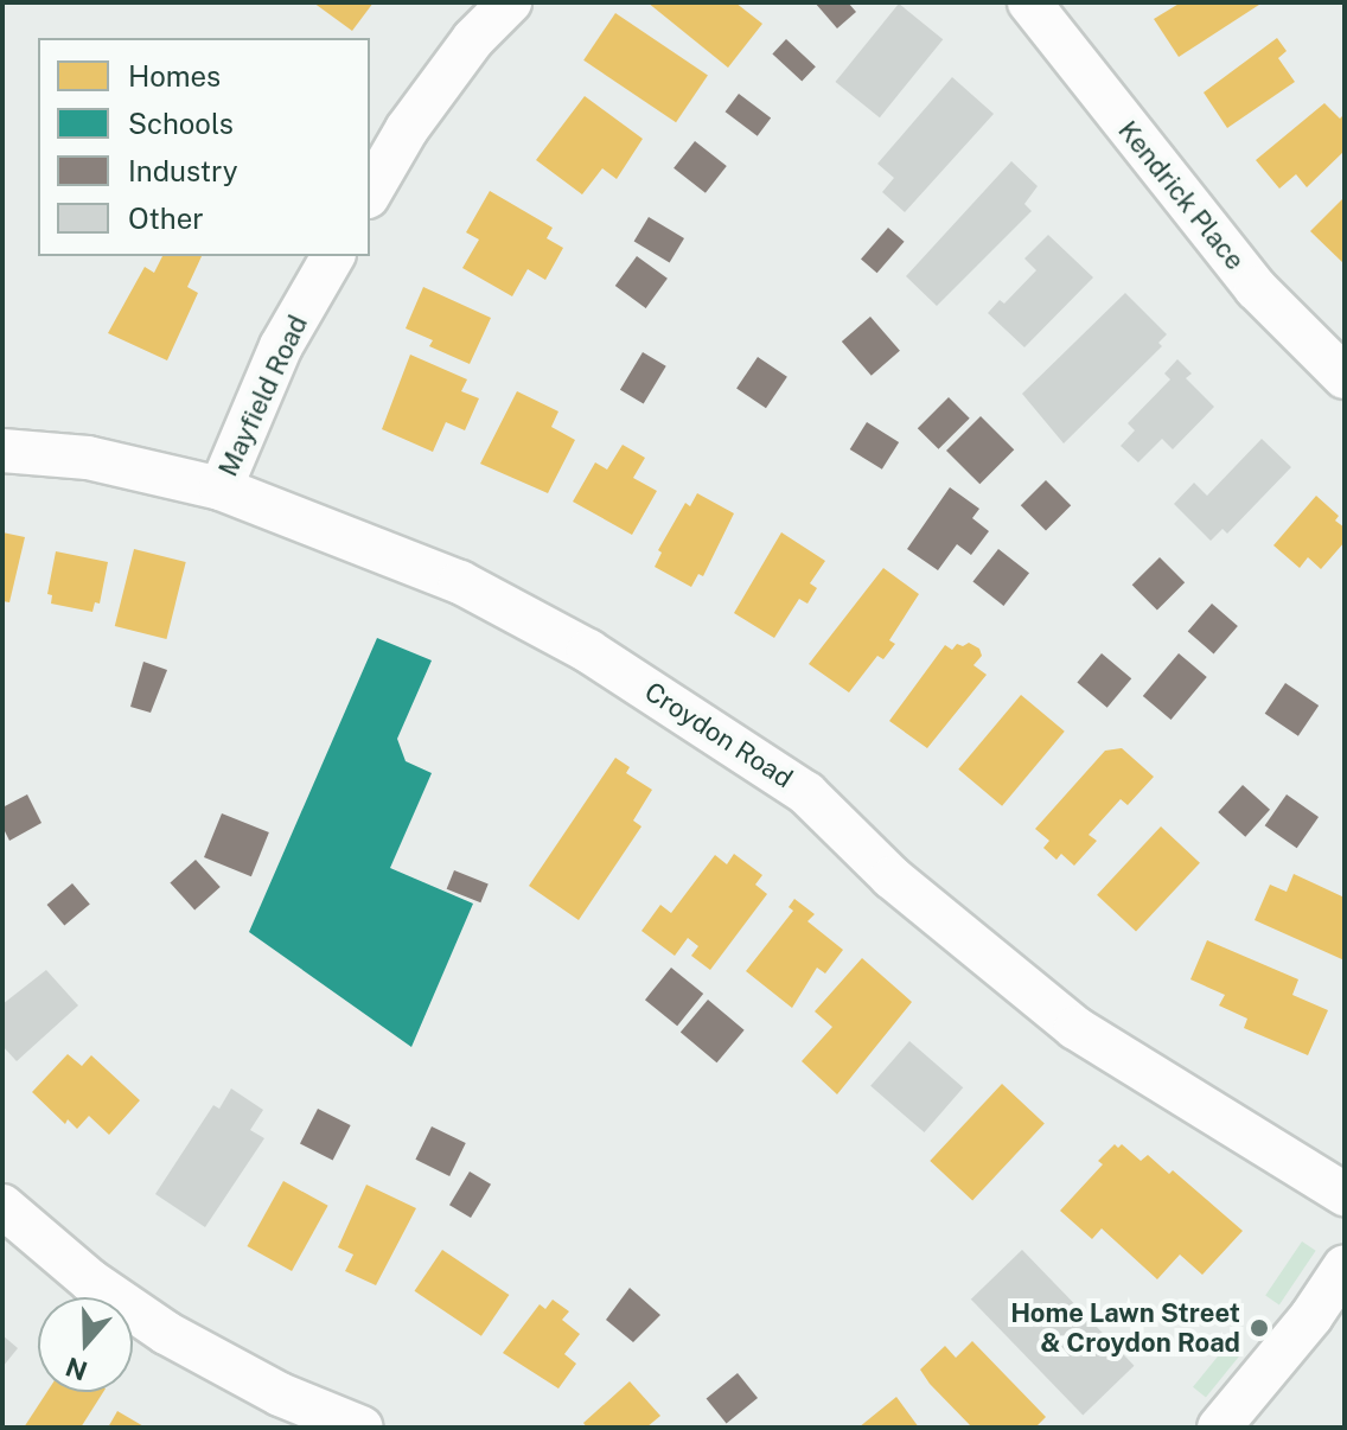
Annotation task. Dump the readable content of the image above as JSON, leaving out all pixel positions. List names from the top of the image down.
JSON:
{
  "streets": {
    "street": ["Kendrick Place", "Mayfield Road", "Croydon Road"]
  },
  "crossings": [
    ["Mayfield Road", "Croydon Road"]
  ],
  "places": ["Home Lawn Street & Croydon Road"],
  "legend": [
    "Homes",
    "Schools",
    "Industry",
    "Other"
  ],
  "north": "bottom"
}
